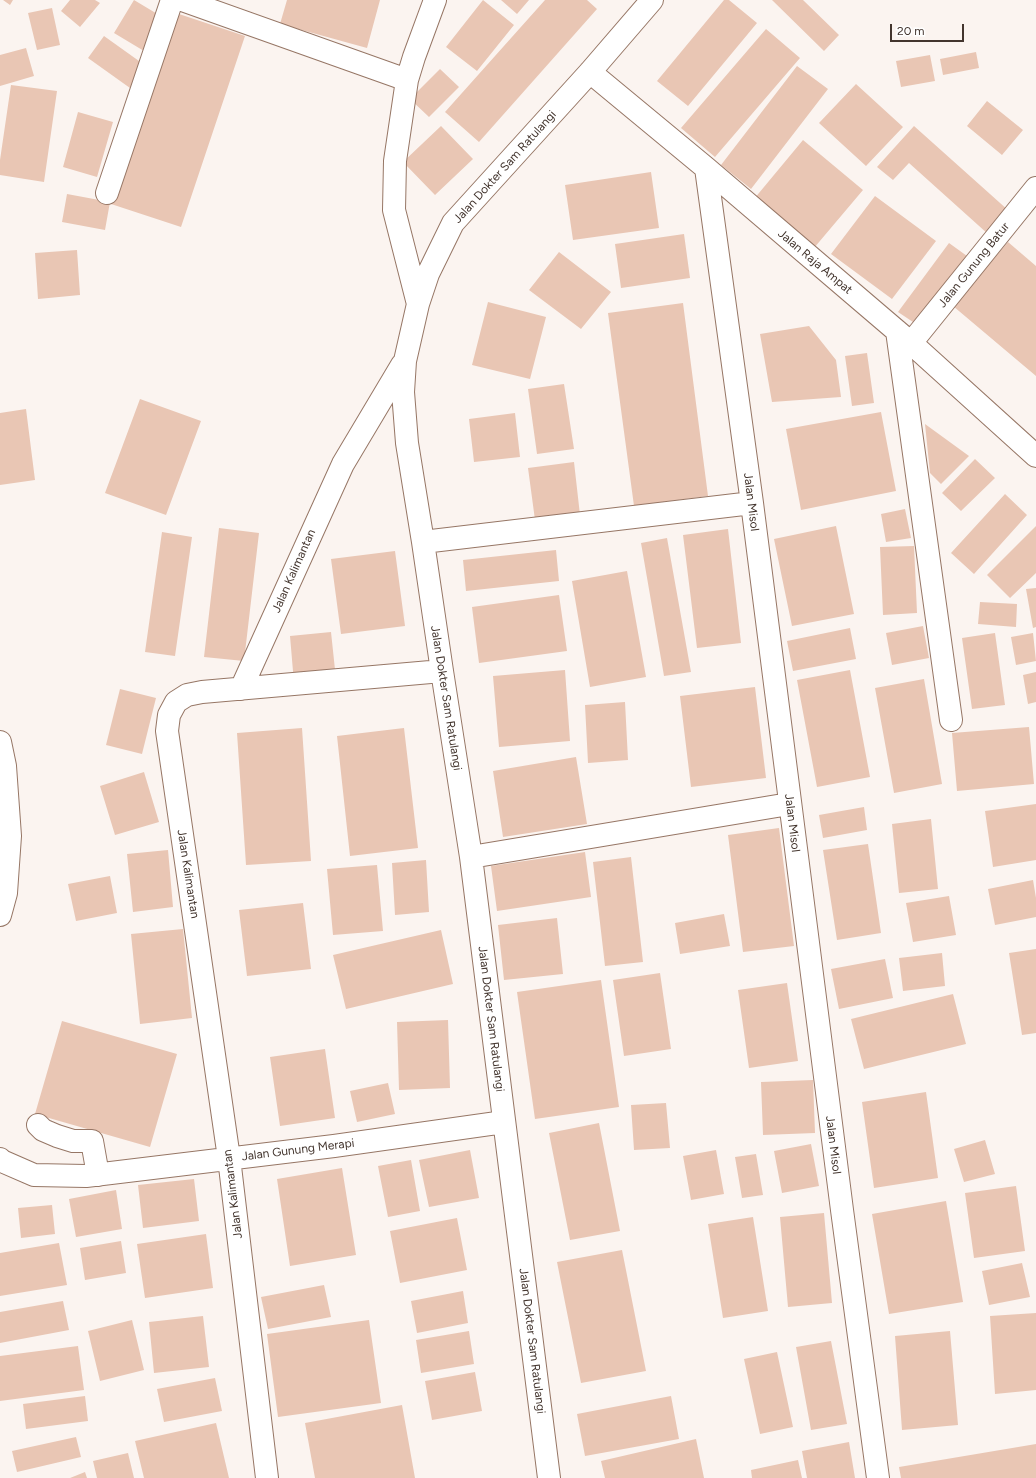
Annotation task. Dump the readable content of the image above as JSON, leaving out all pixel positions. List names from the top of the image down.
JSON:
{
  "streets": {
    "street": [
      "Jalan Dokter Sam Ratulangi",
      "Jalan Raja Ampat",
      "Jalan Gunung Batur",
      "Jalan Misol",
      "Jalan Kalimantan",
      "Jalan Gunung Merapi"
    ]
  },
  "crossings": [
    ["Jalan Dokter Sam Ratulangi", "Jalan Raja Ampat"],
    ["Jalan Dokter Sam Ratulangi", "Jalan Kalimantan"],
    ["Jalan Dokter Sam Ratulangi", "Jalan Gunung Merapi"],
    ["Jalan Raja Ampat", "Jalan Gunung Batur"],
    ["Jalan Raja Ampat", "Jalan Misol"],
    ["Jalan Kalimantan", "Jalan Gunung Merapi"]
  ],
  "scale_bar": "20 m"
}
